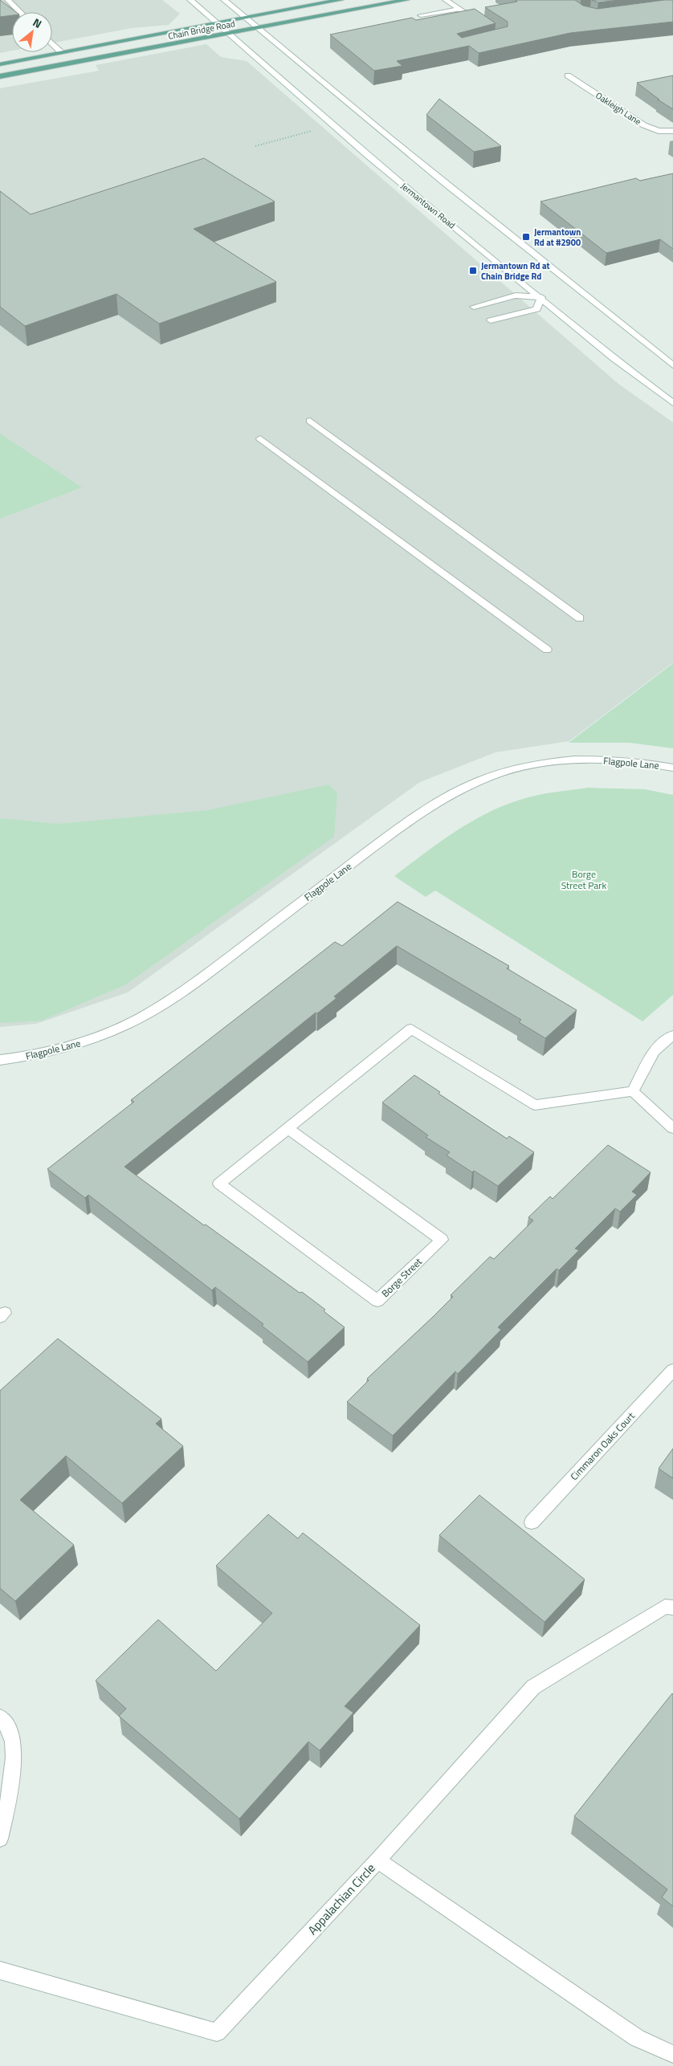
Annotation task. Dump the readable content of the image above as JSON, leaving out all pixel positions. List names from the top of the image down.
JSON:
{
  "streets": {
    "main road": ["Chain Bridge Road"],
    "street": [
      "Oakleigh Lane",
      "Jermantown Road",
      "Flagpole Lane",
      "Borge Street",
      "Cimmaron Oaks Court",
      "Appalachian Circle"
    ]
  },
  "crossings": [
    ["Chain Bridge Road", "Jermantown Road"]
  ],
  "parks": ["Borge Street Park"],
  "places": {
    "transit": ["Jermantown Rd at #2900", "Jermantown Rd at Chain Bridge Rd"]
  },
  "north": "top right"
}
